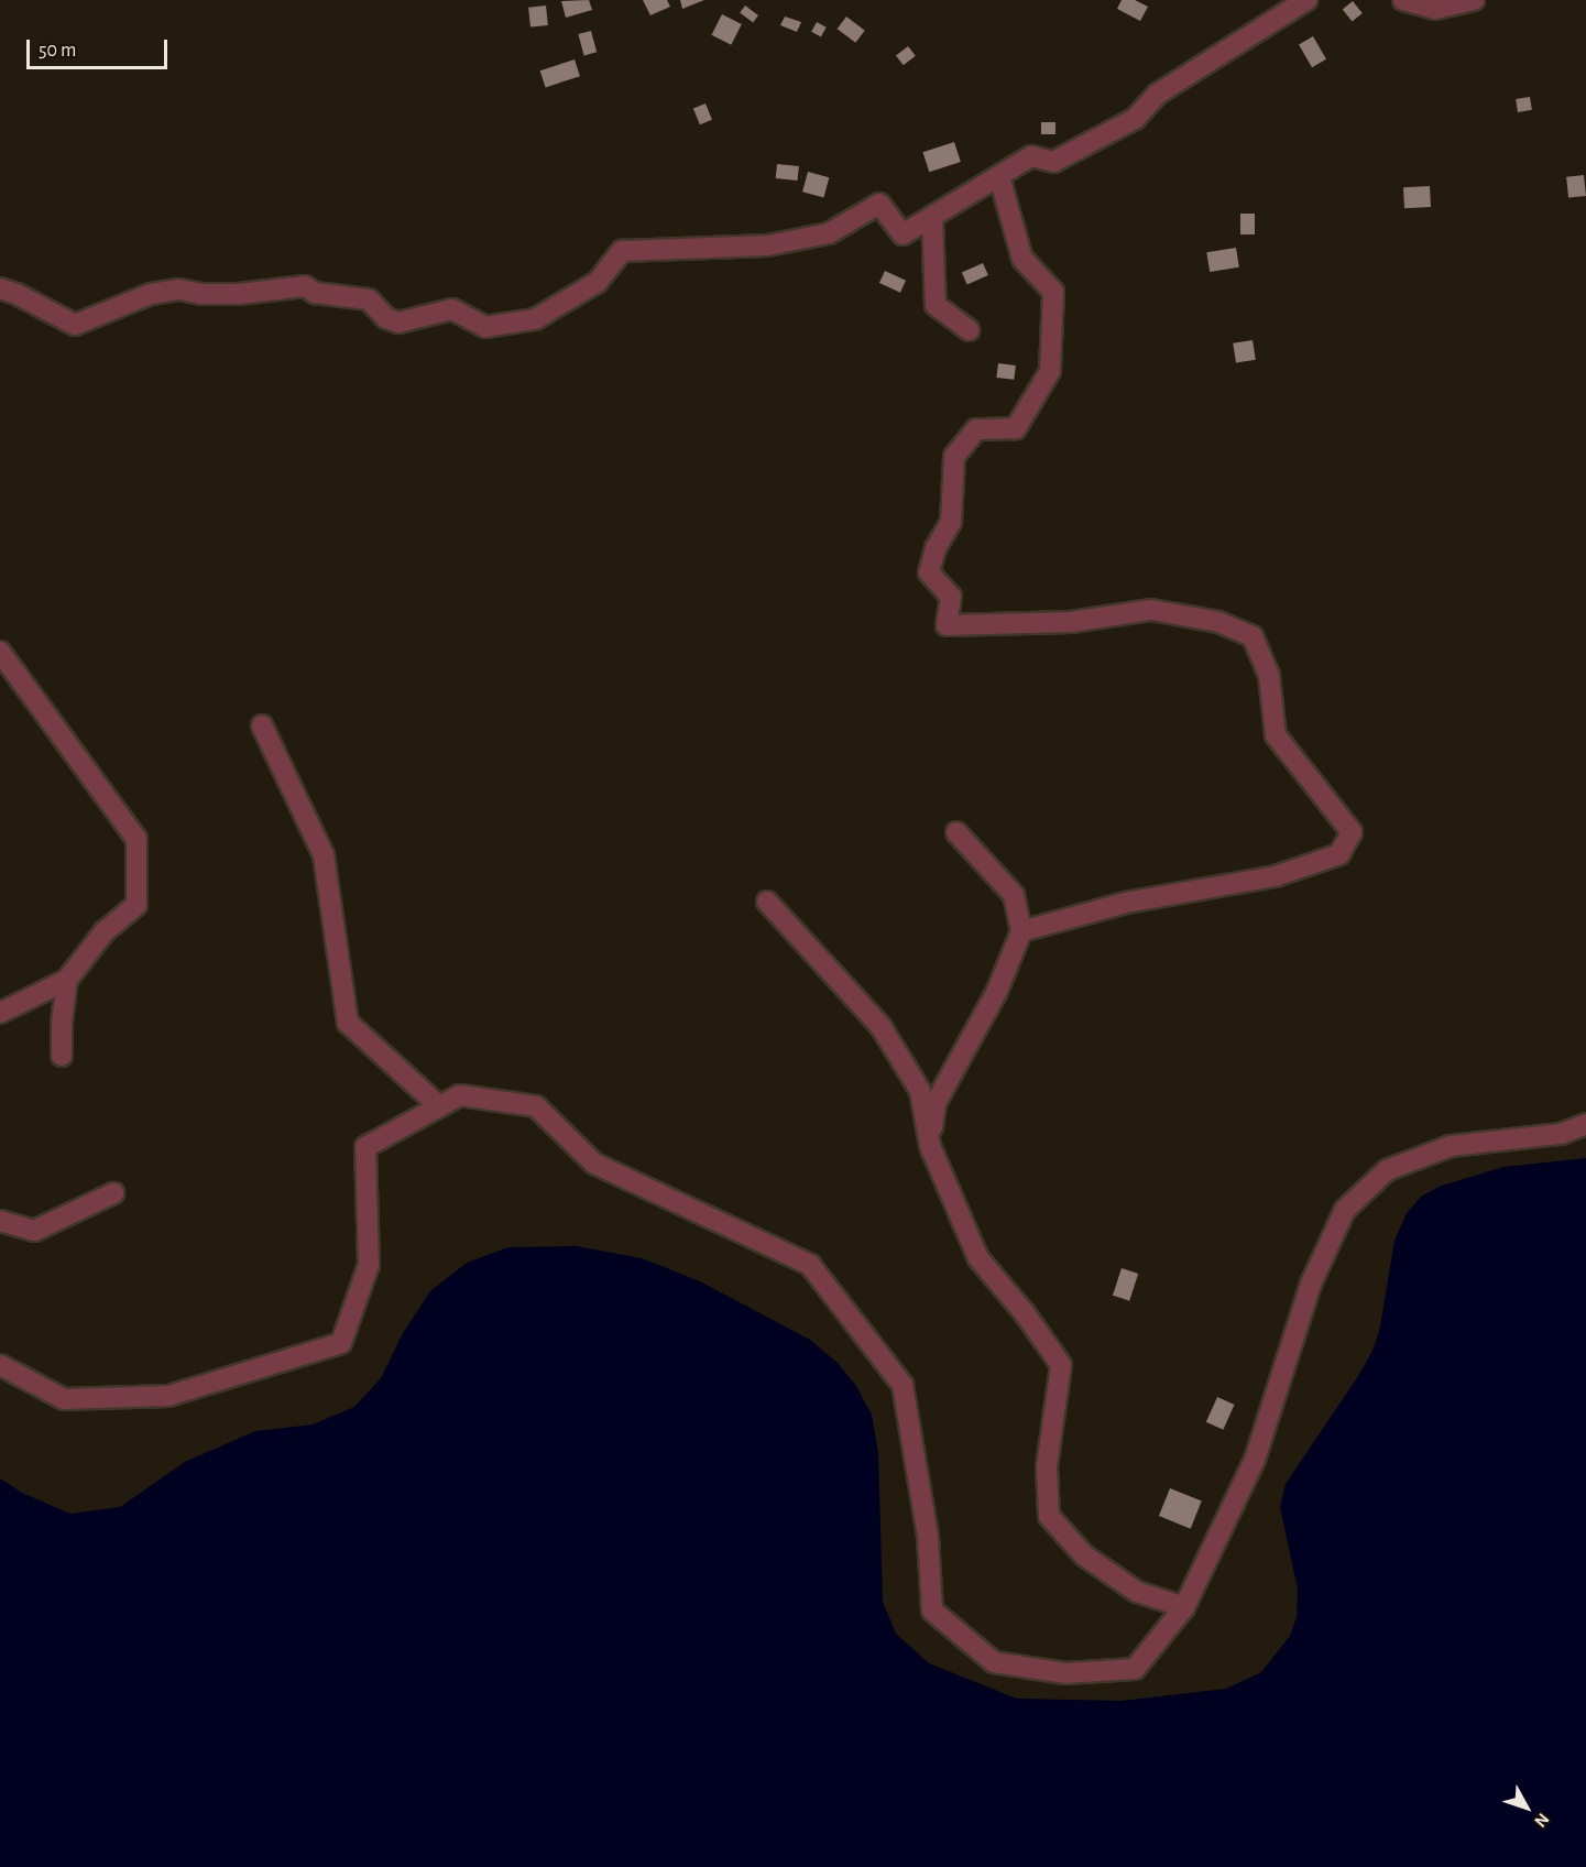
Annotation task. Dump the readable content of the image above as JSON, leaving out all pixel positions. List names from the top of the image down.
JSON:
{
  "scale_bar": "50 m",
  "north": "bottom right"
}
